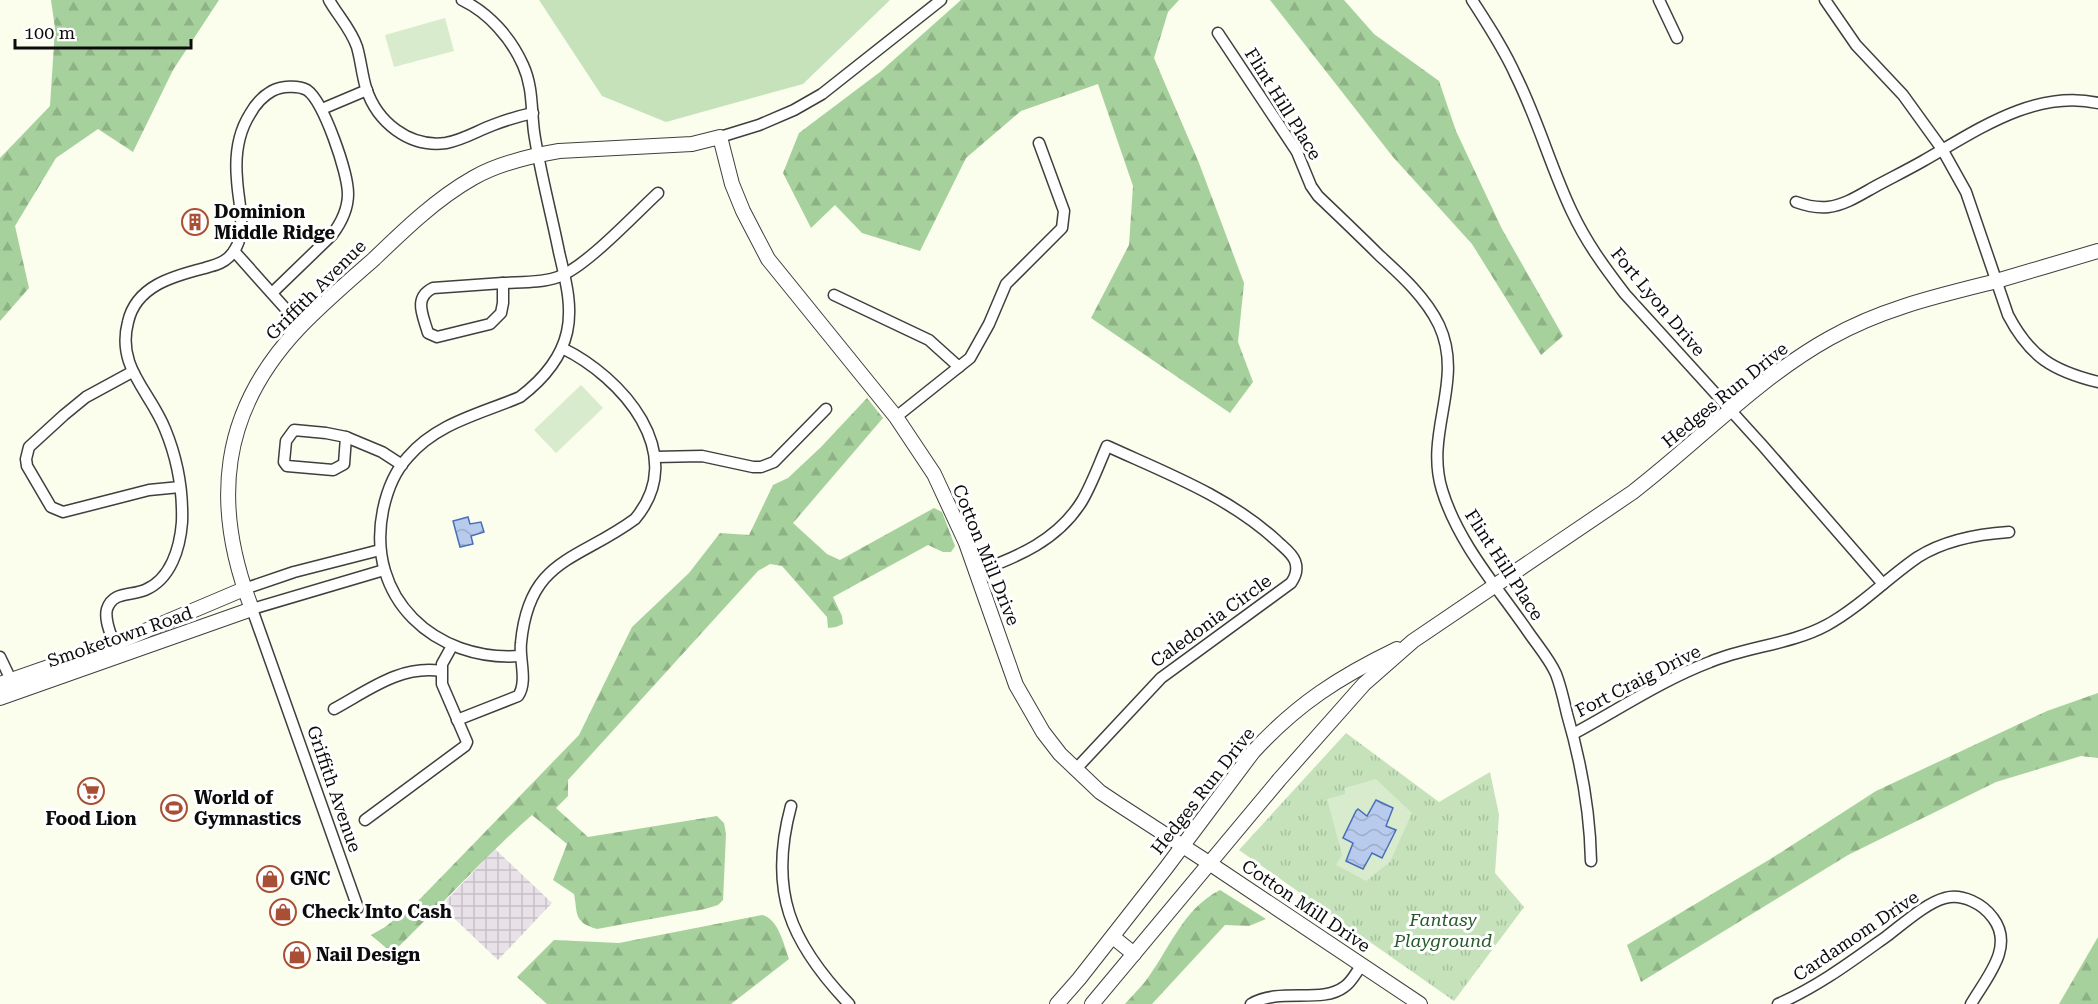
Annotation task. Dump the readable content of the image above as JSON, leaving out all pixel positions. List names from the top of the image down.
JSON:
{
  "streets": {
    "street": [
      "Flint Hill Place",
      "Griffith Avenue",
      "Fort Lyon Drive",
      "Hedges Run Drive",
      "Cotton Mill Drive",
      "Caledonia Circle",
      "Smoketown Road",
      "Fort Craig Drive",
      "Cardamom Drive"
    ]
  },
  "crossings": [
    ["Flint Hill Place", "Hedges Run Drive"],
    ["Flint Hill Place", "Fort Craig Drive"],
    ["Griffith Avenue", "Cotton Mill Drive"],
    ["Griffith Avenue", "Smoketown Road"],
    ["Fort Lyon Drive", "Hedges Run Drive"],
    ["Fort Lyon Drive", "Fort Craig Drive"],
    ["Hedges Run Drive", "Cotton Mill Drive"],
    ["Cotton Mill Drive", "Caledonia Circle"]
  ],
  "parks": ["Fantasy Playground"],
  "places": {
    "building": ["Dominion Middle Ridge"],
    "supermarket": ["Food Lion"],
    "sports": ["World of Gymnastics"],
    "shop": ["GNC", "Check Into Cash", "Nail Design"]
  },
  "scale_bar": "100 m"
}
